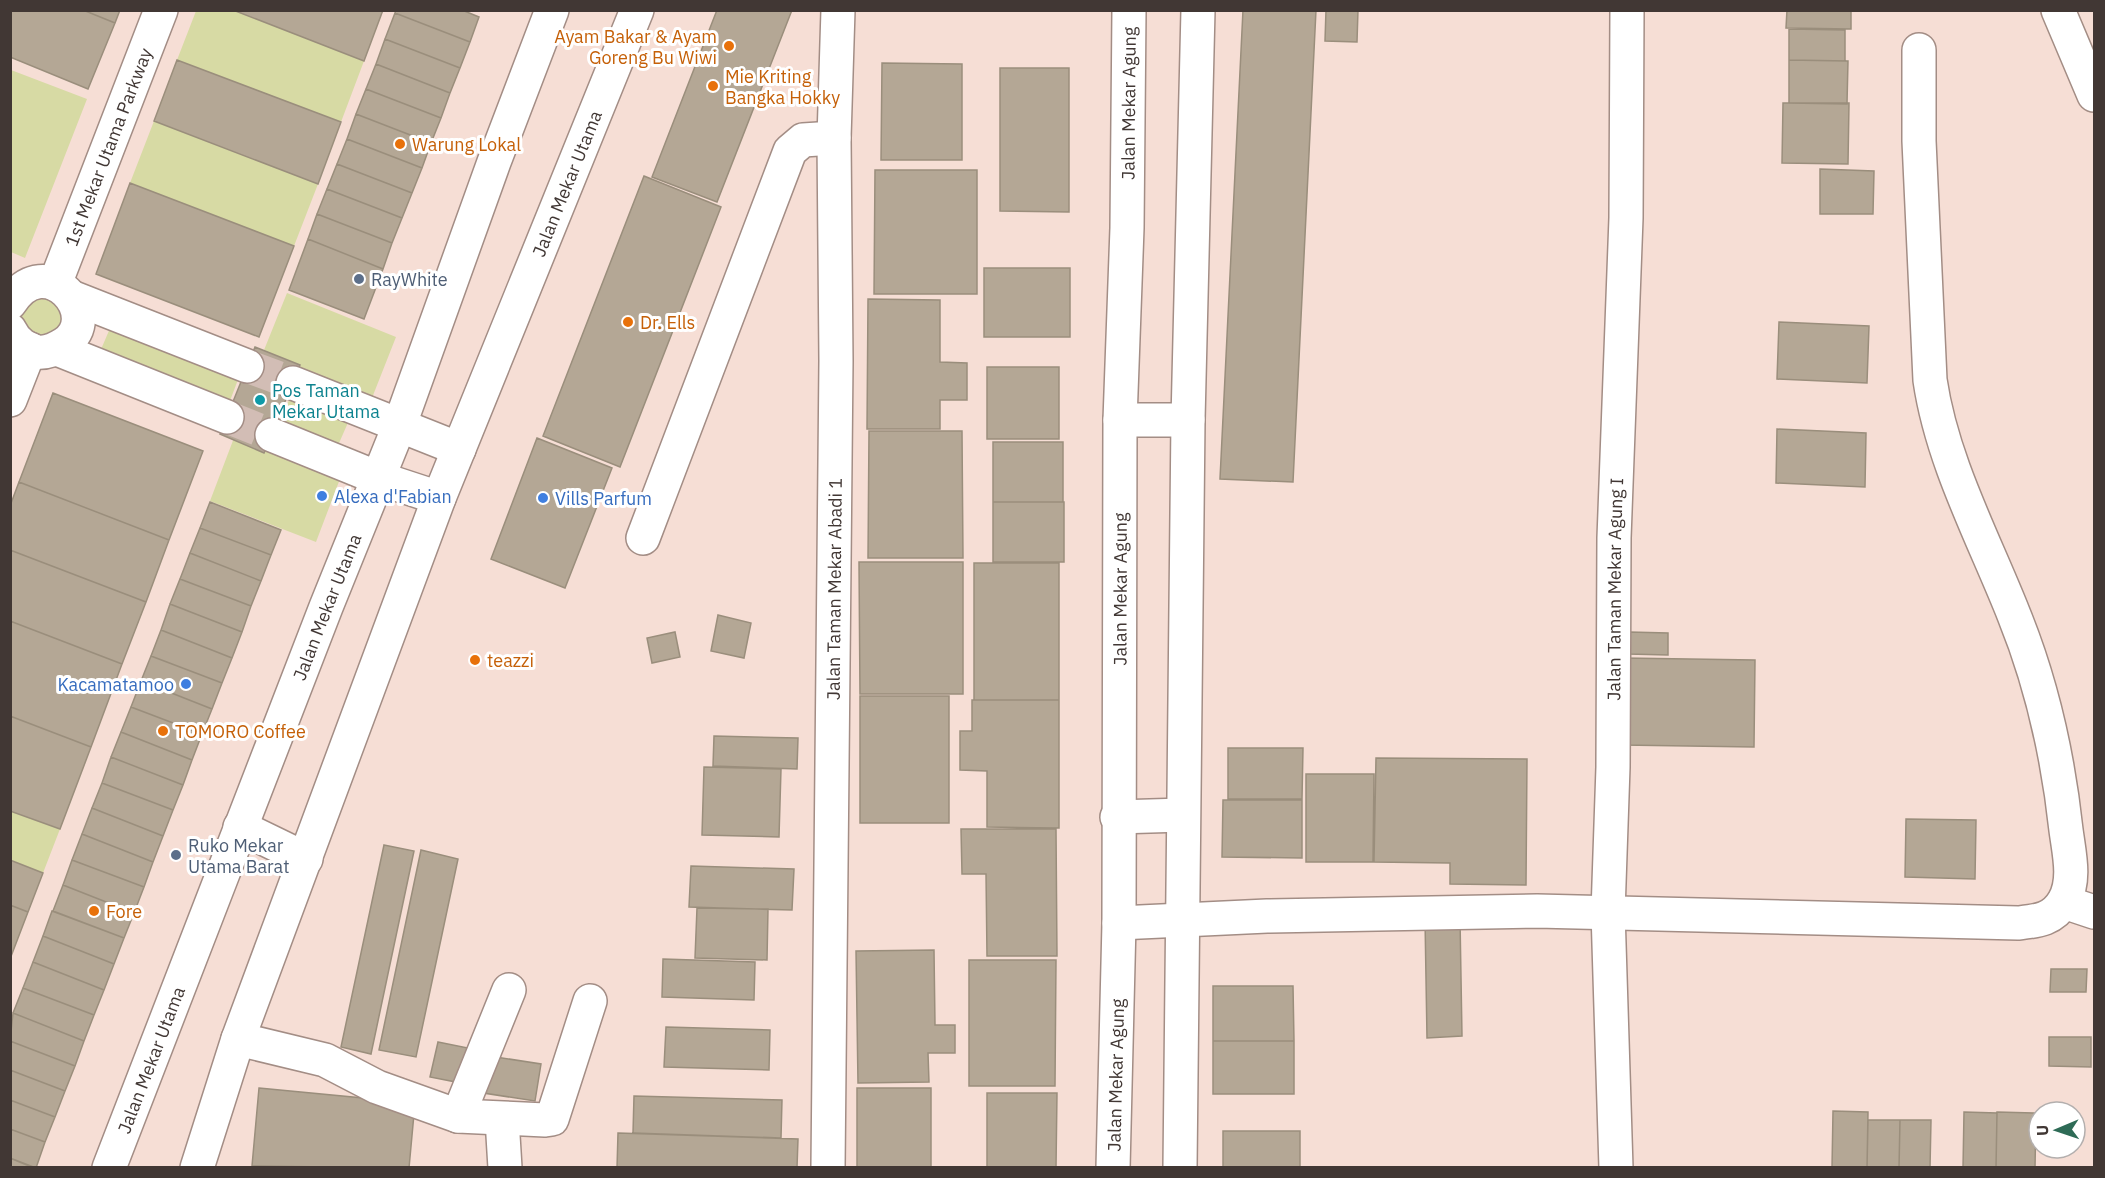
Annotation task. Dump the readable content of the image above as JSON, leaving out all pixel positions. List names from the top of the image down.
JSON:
{
  "streets": {
    "main road": [
      "Jalan Mekar Agung",
      "1st Mekar Utama Parkway",
      "Jalan Mekar Utama",
      "Jalan Taman Mekar Abadi 1",
      "Jalan Taman Mekar Agung I"
    ]
  },
  "places": [
    "Ayam Bakar & Ayam Goreng Bu Wiwi",
    "Mie Kriting Bangka Hokky",
    "Warung Lokal",
    "RayWhite",
    "Dr. Ells",
    "Pos Taman Mekar Utama",
    "Alexa d'Fabian",
    "Vills Parfum",
    "teazzi",
    "Kacamatamoo",
    "TOMORO Coffee",
    "Ruko Mekar Utama Barat",
    "Fore"
  ],
  "north": "left"
}
